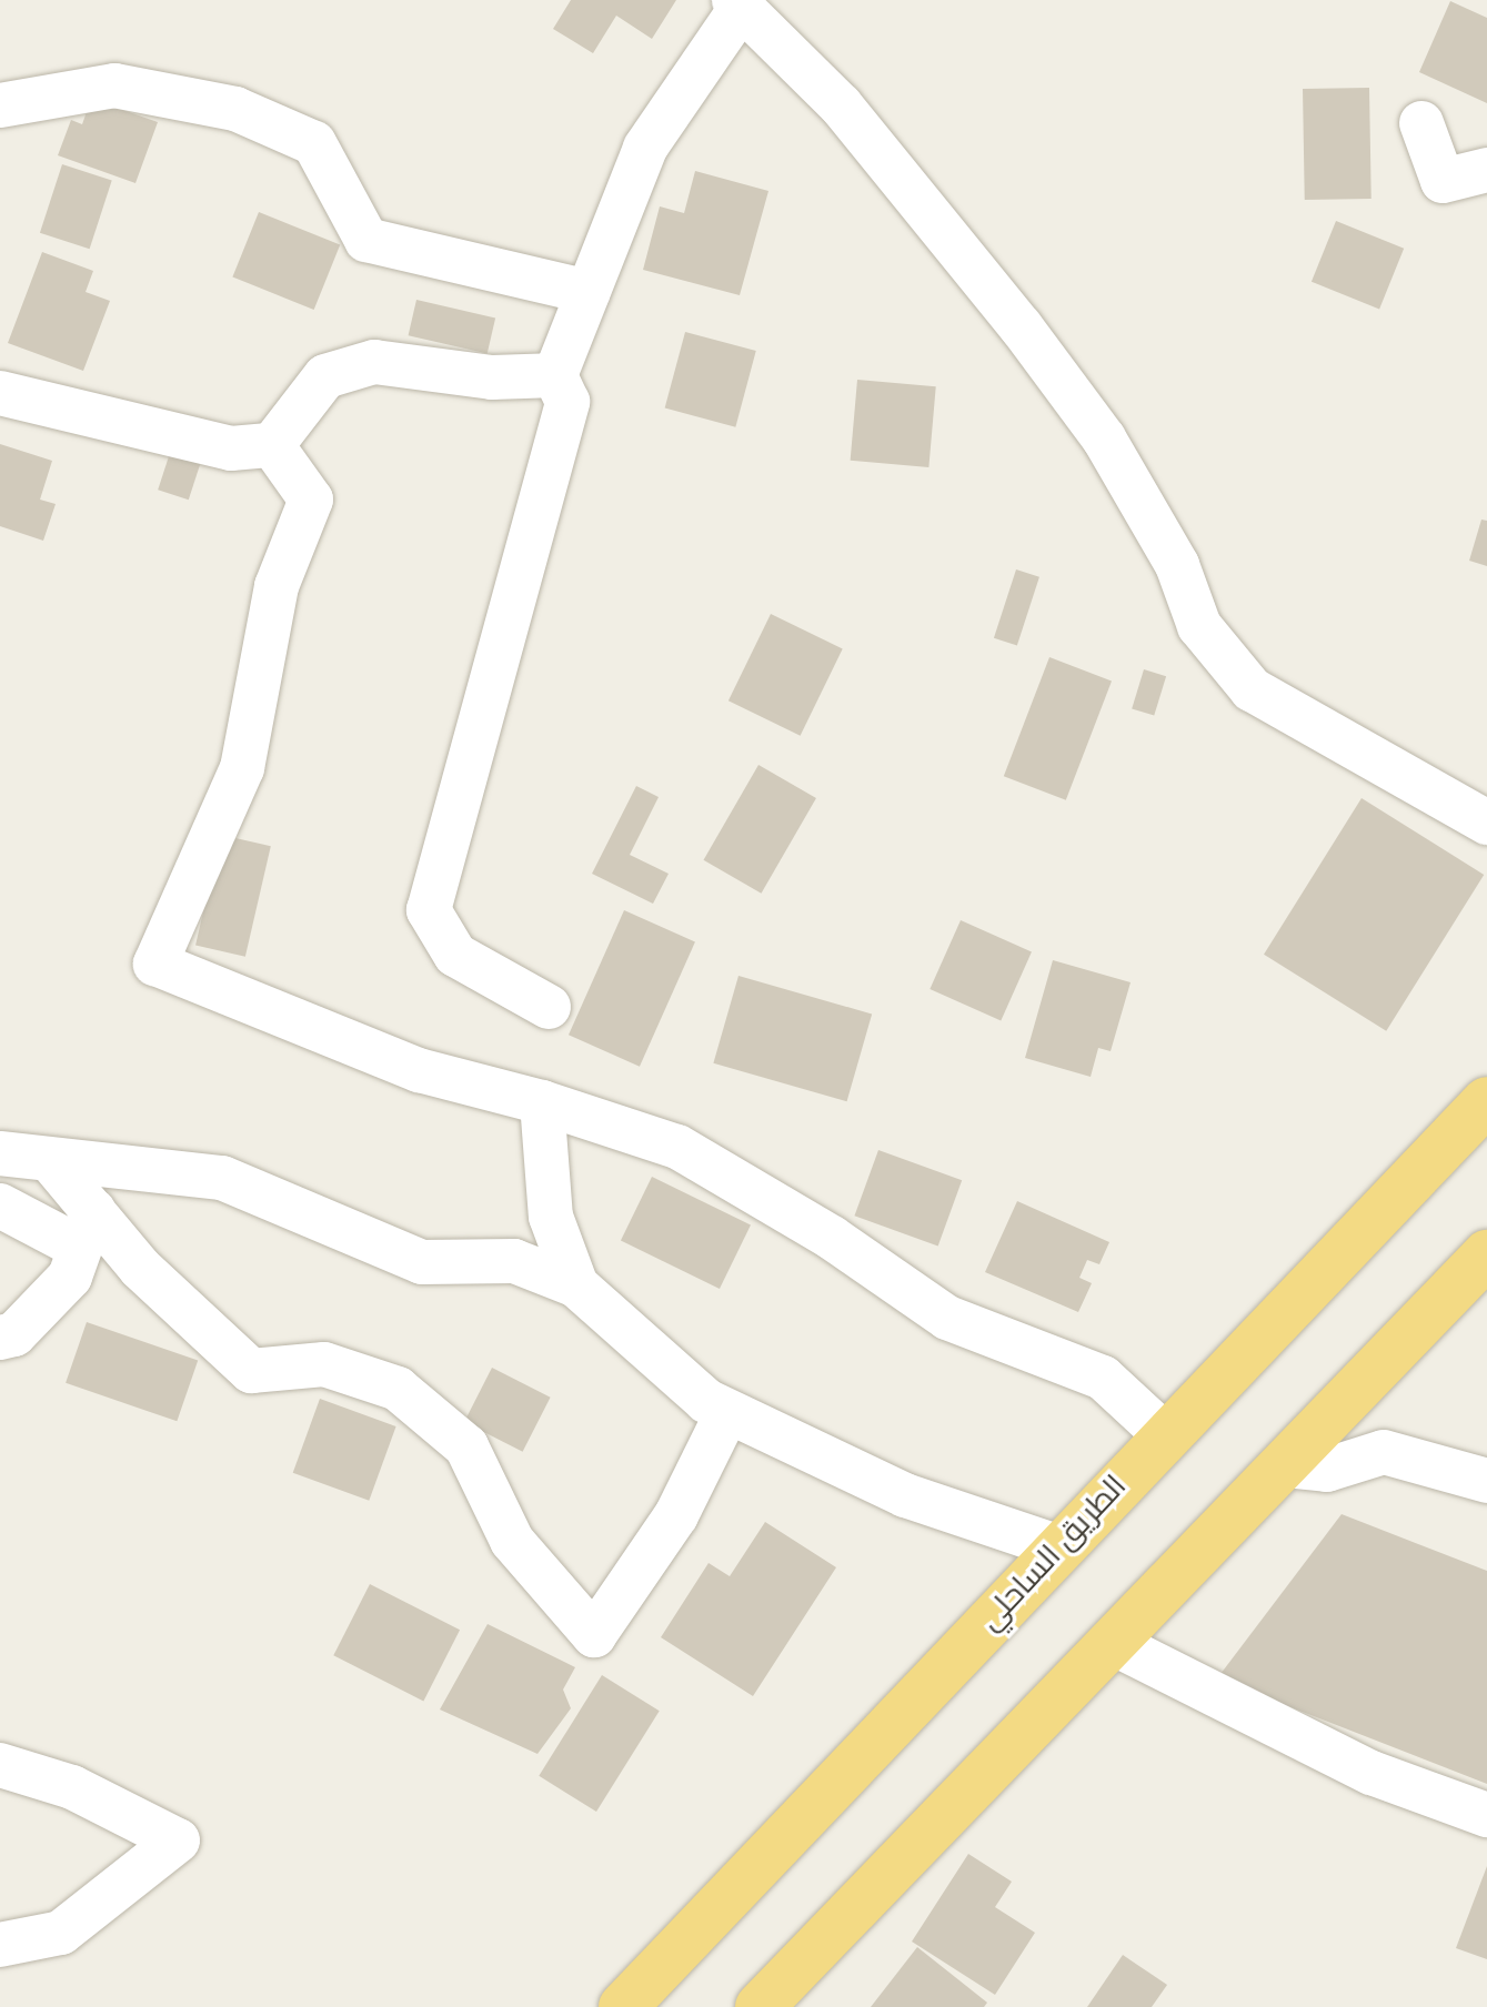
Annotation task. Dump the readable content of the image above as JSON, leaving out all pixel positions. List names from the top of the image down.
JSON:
{
  "streets": {
    "highway": ["الطريق الساحلي"]
  }
}
